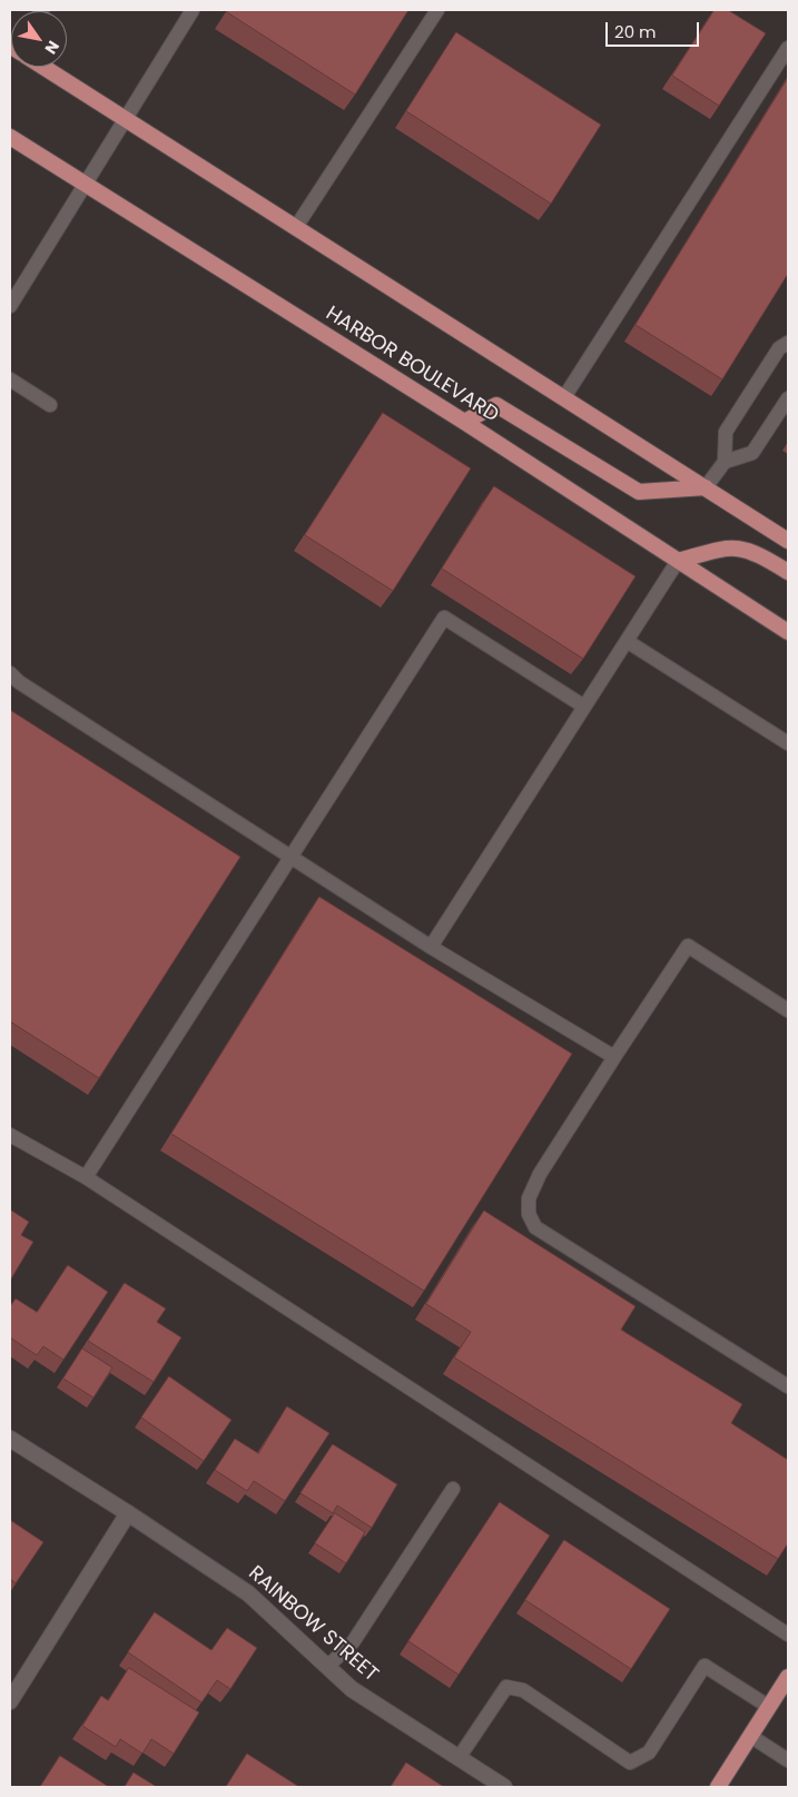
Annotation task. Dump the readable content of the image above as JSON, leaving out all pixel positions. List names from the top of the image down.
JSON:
{
  "streets": {
    "main road": ["HARBOR BOULEVARD"],
    "street": ["RAINBOW STREET"]
  },
  "scale_bar": "20 m",
  "north": "bottom right"
}
